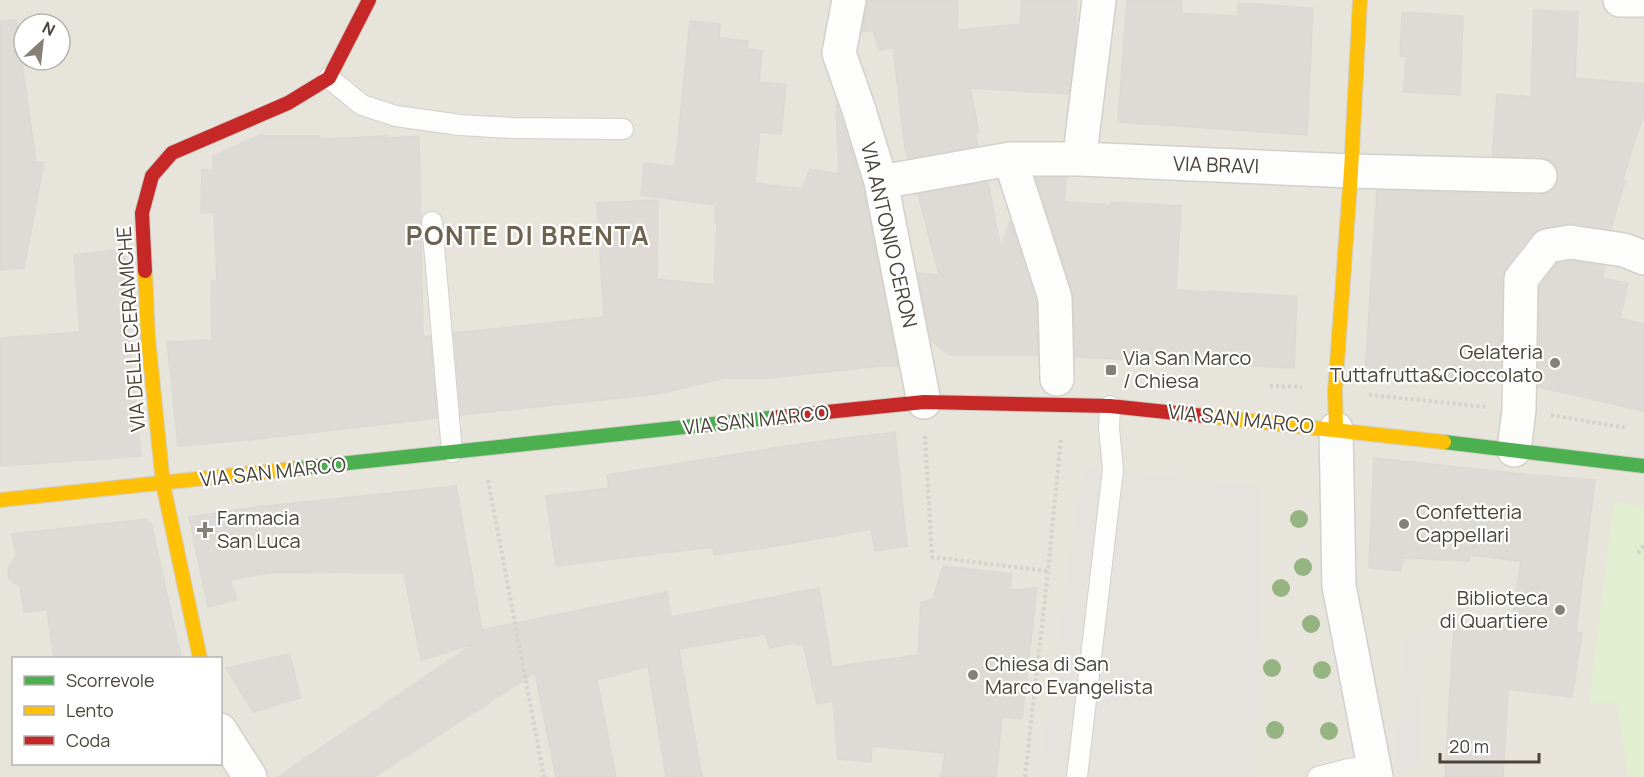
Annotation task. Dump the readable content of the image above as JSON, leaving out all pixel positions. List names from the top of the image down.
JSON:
{
  "streets": {
    "main road": ["VIA DELLE CERAMICHE", "VIA SAN MARCO"],
    "street": ["VIA BRAVI", "VIA ANTONIO CERON"]
  },
  "crossings": [
    ["VIA BRAVI", "VIA ANTONIO CERON"],
    ["VIA ANTONIO CERON", "VIA SAN MARCO"],
    ["VIA DELLE CERAMICHE", "VIA SAN MARCO"]
  ],
  "districts": ["PONTE DI BRENTA"],
  "places": {
    "other": [
      "Gelateria Tuttafrutta&Cioccolato",
      "Confetteria Cappellari",
      "Biblioteca di Quartiere",
      "Chiesa di San Marco Evangelista"
    ],
    "transit": ["Via San Marco / Chiesa"],
    "health": ["Farmacia San Luca"]
  },
  "legend": ["Scorrevole", "Lento", "Coda"],
  "scale_bar": "20 m",
  "north": "top right"
}
